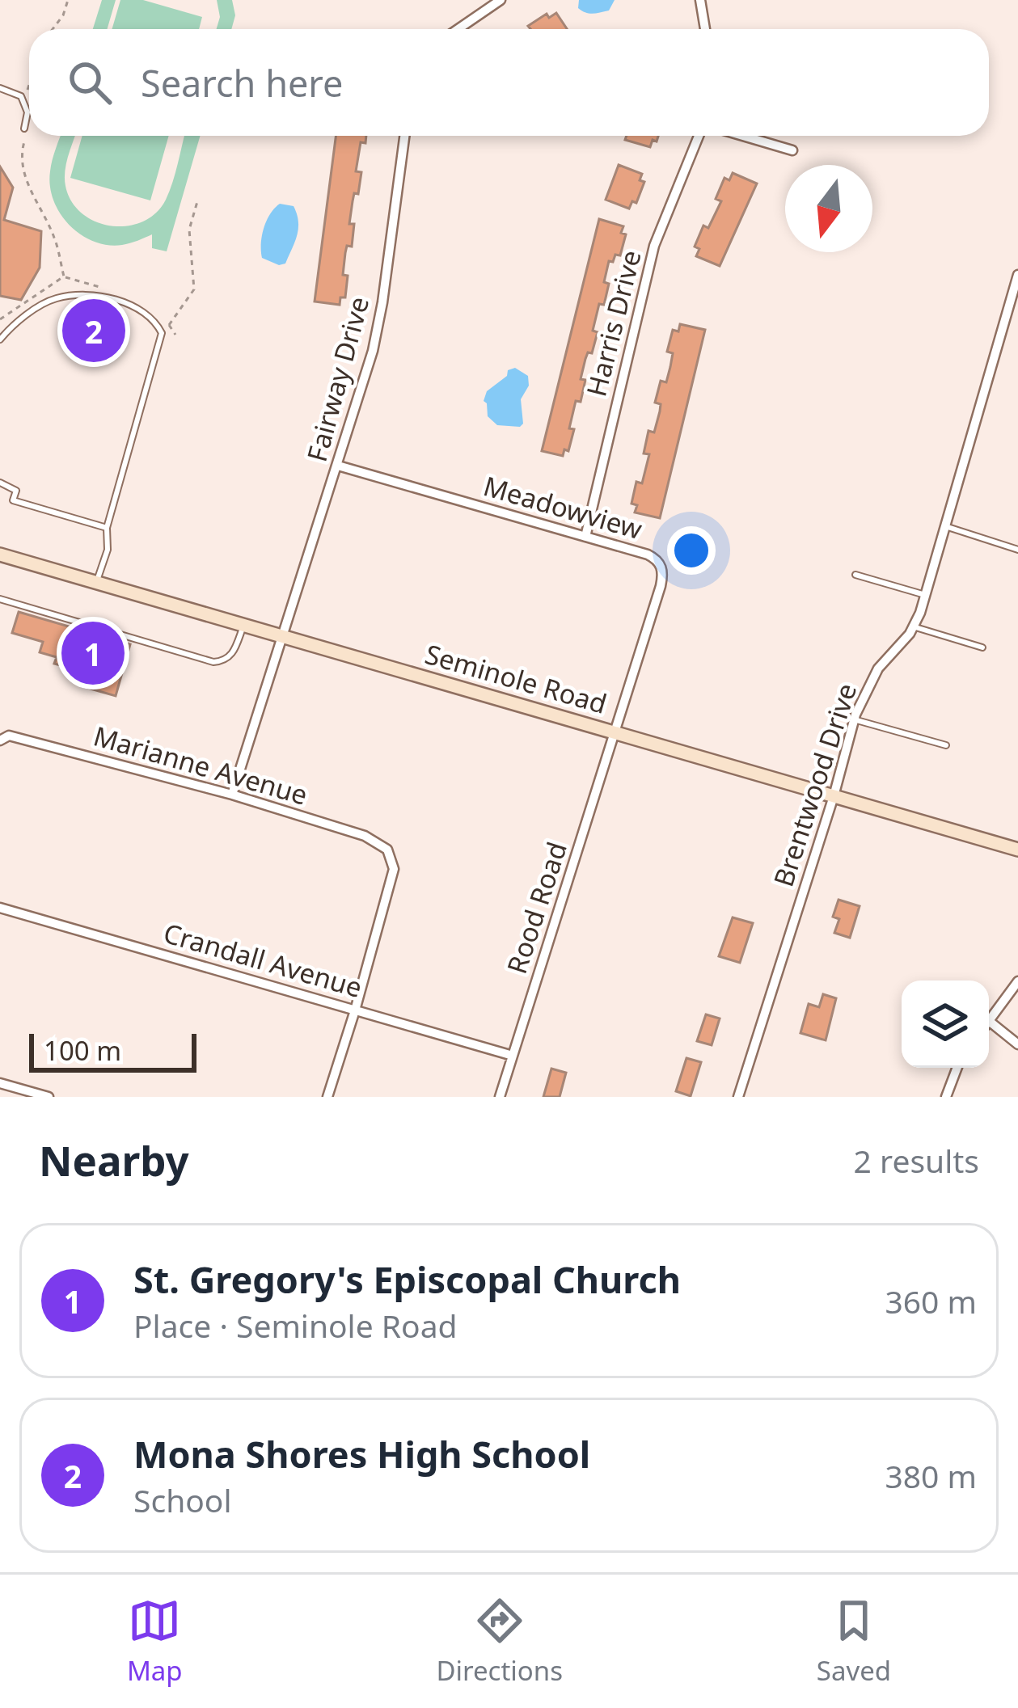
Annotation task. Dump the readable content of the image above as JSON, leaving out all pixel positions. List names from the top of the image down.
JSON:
{
  "streets": {
    "street": [
      "Harris Drive",
      "Fairway Drive",
      "Meadowview",
      "Seminole Road",
      "Marianne Avenue",
      "Brentwood Drive",
      "Rood Road",
      "Crandall Avenue"
    ]
  },
  "crossings": [
    ["Harris Drive", "Meadowview"],
    ["Fairway Drive", "Meadowview"],
    ["Fairway Drive", "Seminole Road"],
    ["Fairway Drive", "Marianne Avenue"],
    ["Meadowview", "Seminole Road"],
    ["Meadowview", "Rood Road"],
    ["Seminole Road", "Brentwood Drive"],
    ["Seminole Road", "Rood Road"],
    ["Marianne Avenue", "Crandall Avenue"],
    ["Rood Road", "Crandall Avenue"]
  ],
  "scale_bar": "100 m",
  "north": "bottom",
  "page": {
    "search": "Search here",
    "pins": ["2", "1"],
    "scale": "100 m",
    "heading": ["Nearby", "2 results"],
    "list": [
      {
        "mark": "1",
        "name": "St. Gregory's Episcopal Church",
        "note": "Place · Seminole Road",
        "value": "360 m"
      },
      {
        "mark": "2",
        "name": "Mona Shores High School",
        "note": "School",
        "value": "380 m"
      }
    ],
    "nav": ["Map", "Directions", "Saved"]
  }
}
